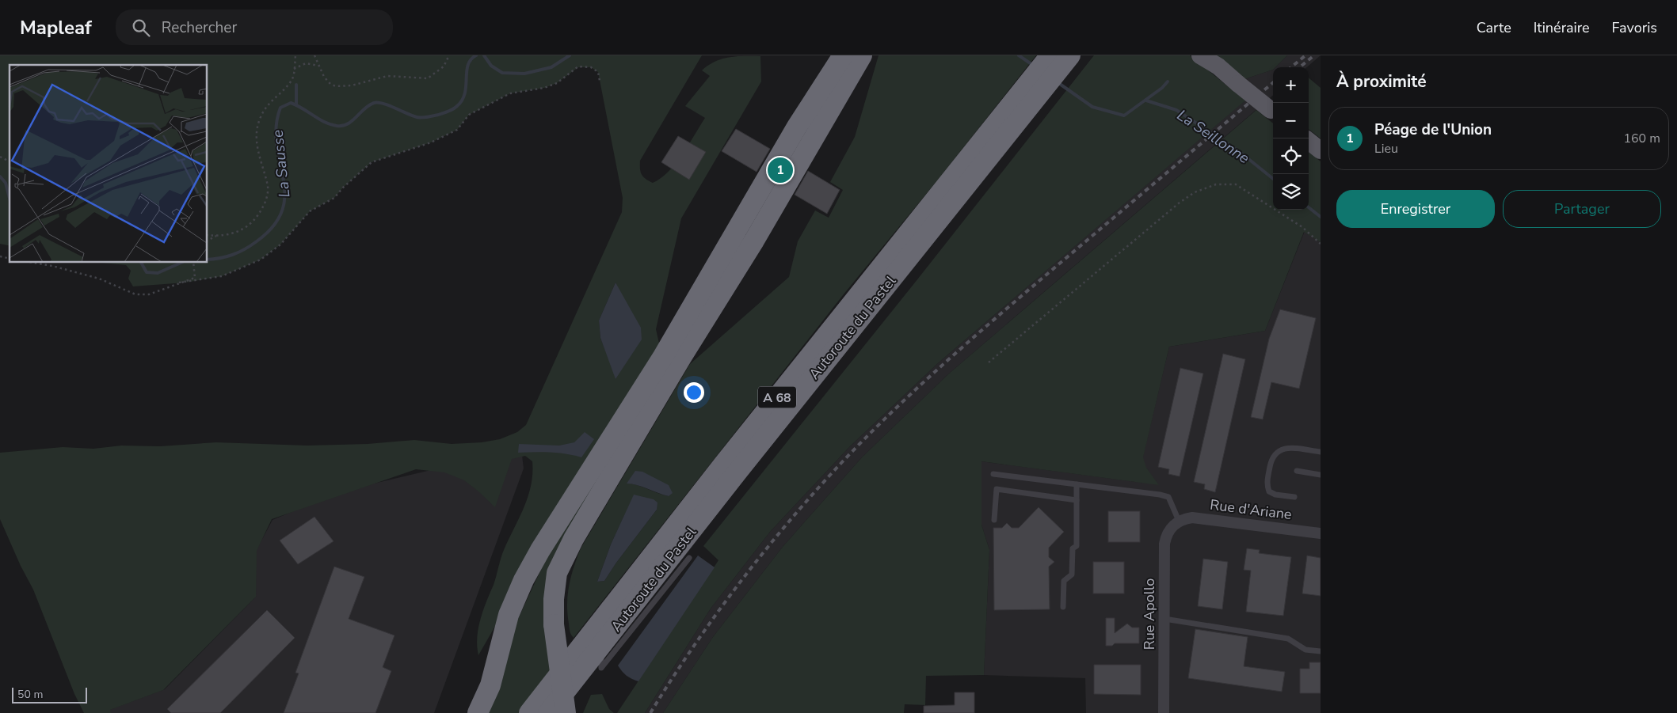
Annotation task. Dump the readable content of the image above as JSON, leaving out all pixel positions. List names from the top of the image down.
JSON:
{
  "streets": {
    "highway": ["Autoroute du Pastel", "A 68"],
    "street": ["Rue d'Ariane", "Rue Apollo"]
  },
  "crossings": [
    ["Rue d'Ariane", "Rue Apollo"]
  ],
  "water": ["La Seillonne", "La Sausse"],
  "scale_bar": "50 m",
  "page": {
    "header": "Mapleaf",
    "search": "Rechercher",
    "nav": ["Carte", "Itinéraire", "Favoris"],
    "heading": "À proximité",
    "map_buttons": ["+", "−"],
    "list": [
      {
        "mark": "1",
        "name": "Péage de l'Union",
        "note": "Lieu",
        "value": "160 m"
      }
    ],
    "pins": "1",
    "buttons": ["Enregistrer", "Partager"],
    "scale": "50 m"
  }
}
